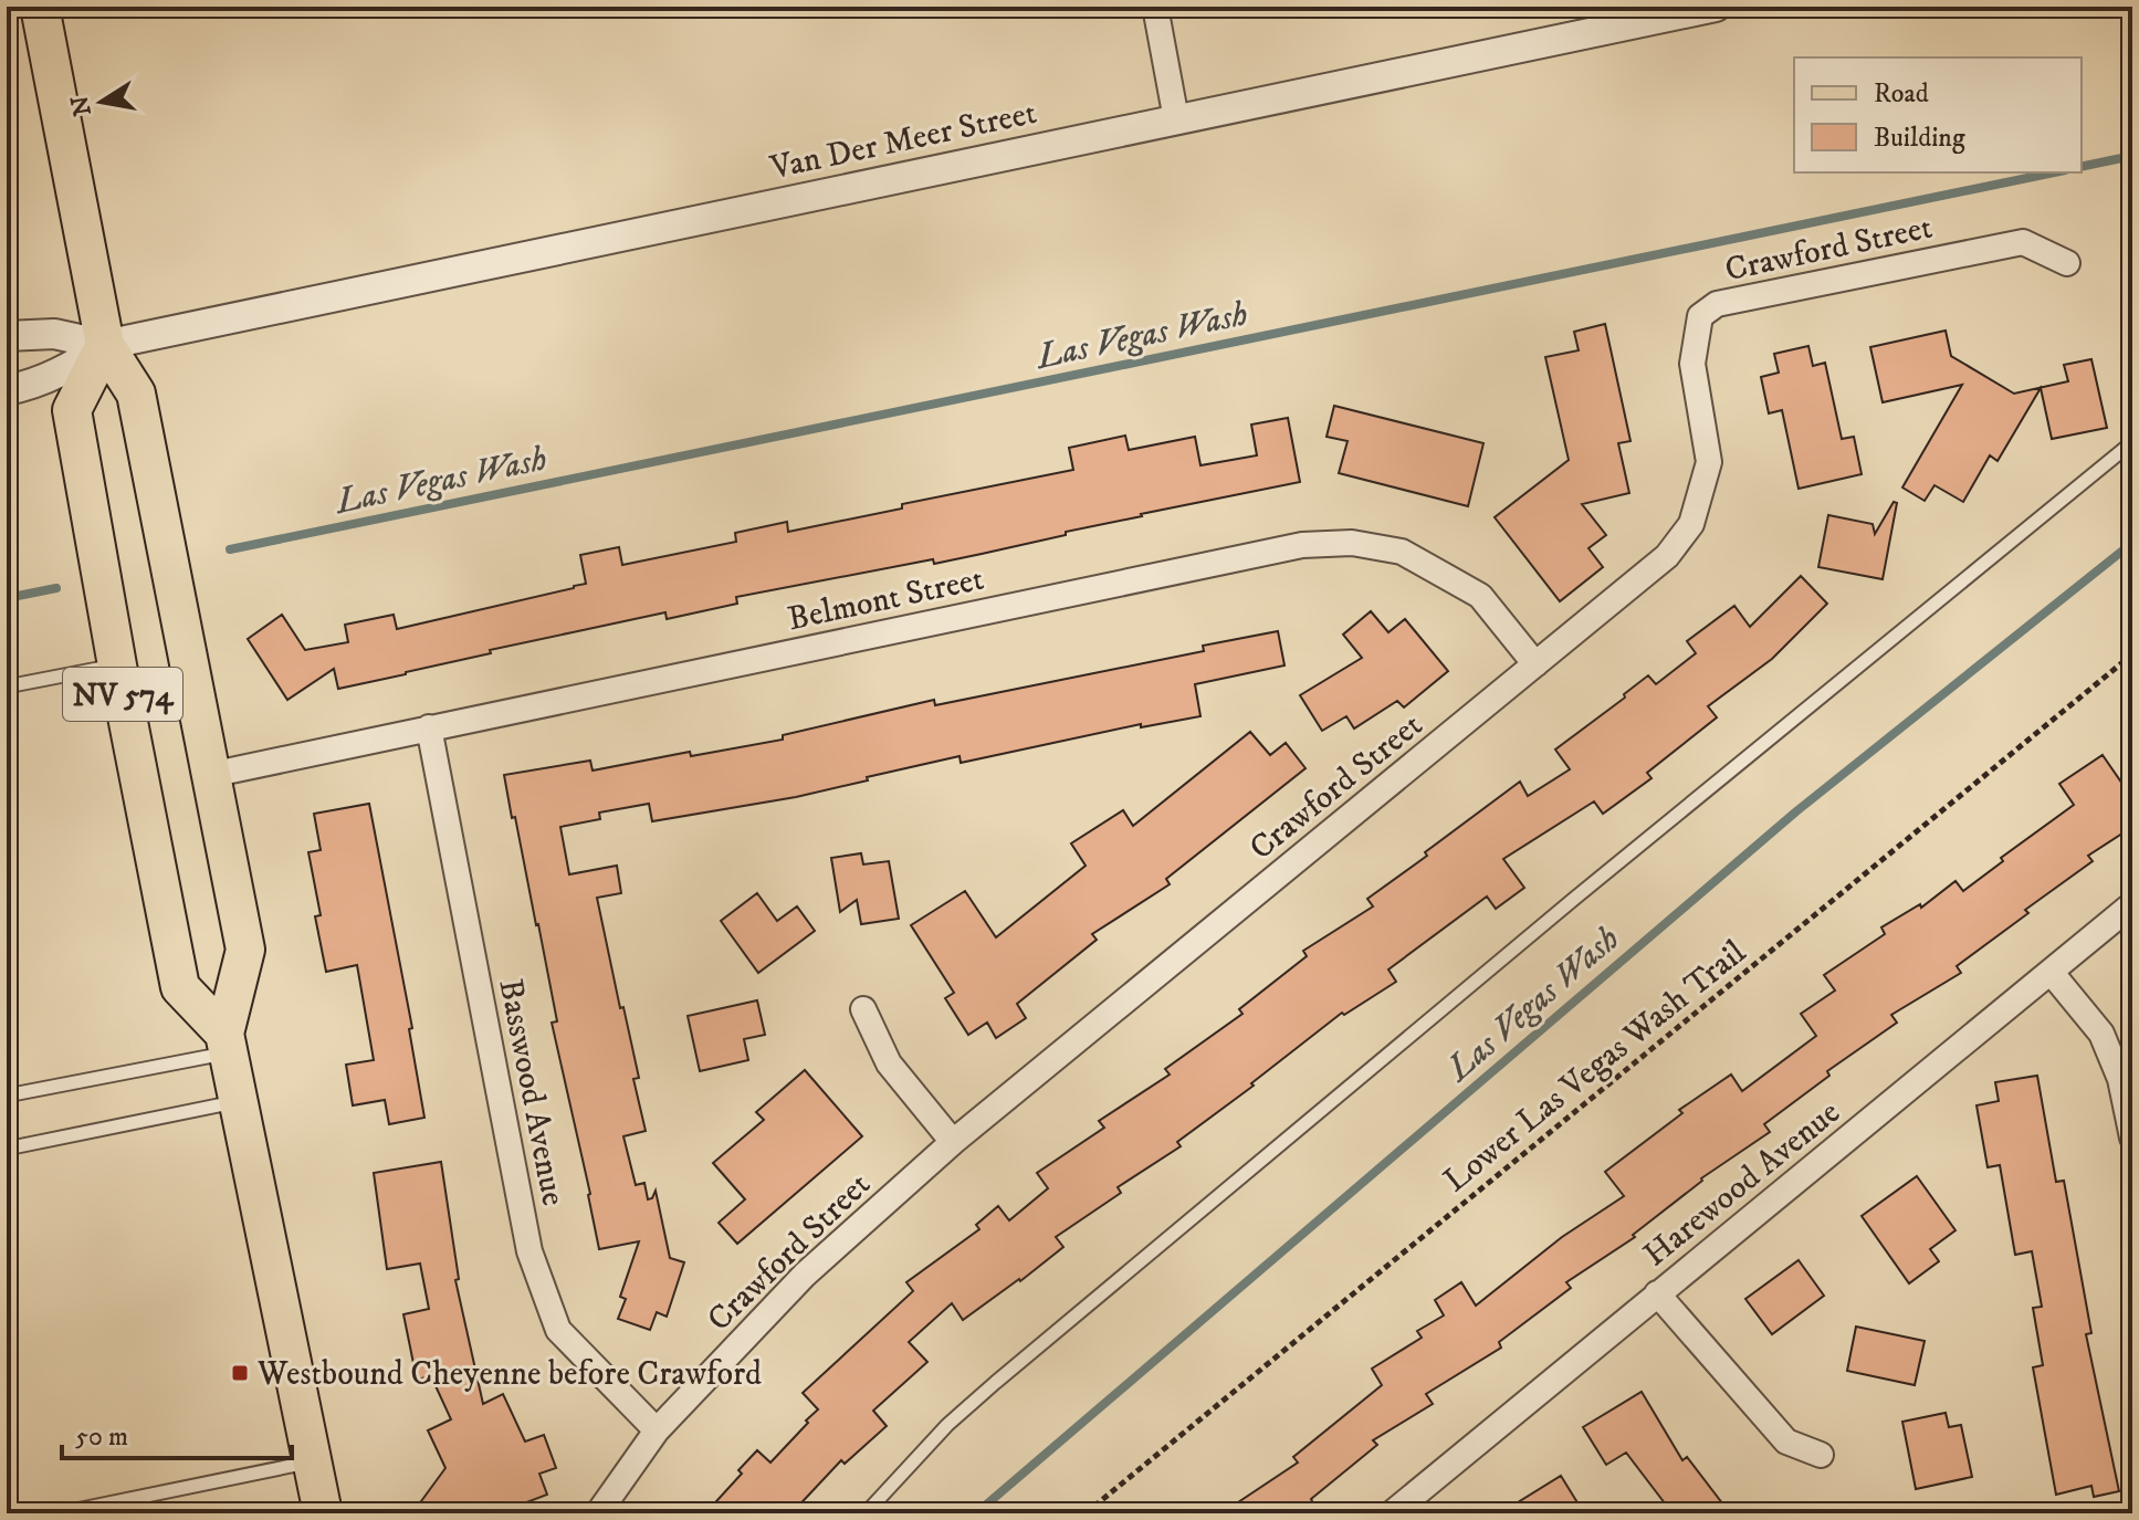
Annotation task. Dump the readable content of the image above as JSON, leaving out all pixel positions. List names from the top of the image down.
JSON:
{
  "streets": {
    "main road": ["NV 574"],
    "street": [
      "Van Der Meer Street",
      "Crawford Street",
      "Belmont Street",
      "Basswood Avenue",
      "Harewood Avenue"
    ],
    "path": ["Lower Las Vegas Wash Trail"]
  },
  "crossings": [
    ["Van Der Meer Street", "NV 574"],
    ["Crawford Street", "Belmont Street"],
    ["Crawford Street", "Basswood Avenue"],
    ["Belmont Street", "NV 574"],
    ["Belmont Street", "Basswood Avenue"]
  ],
  "water": ["Las Vegas Wash"],
  "places": {
    "transit": ["Westbound Cheyenne before Crawford"]
  },
  "legend": ["Road", "Building"],
  "scale_bar": "50 m",
  "north": "left"
}
